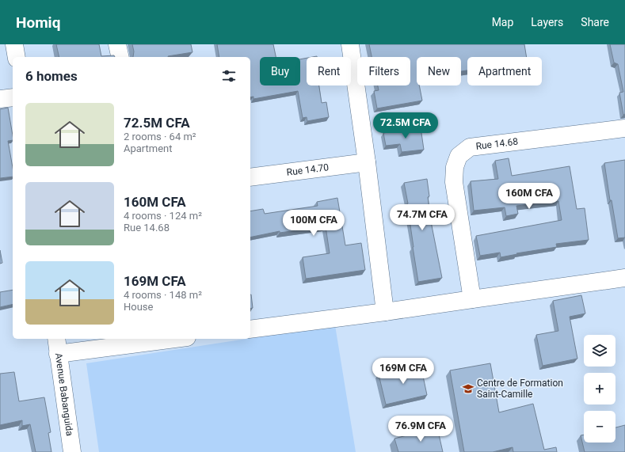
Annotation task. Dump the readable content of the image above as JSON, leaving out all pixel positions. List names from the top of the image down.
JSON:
{
  "streets": {
    "street": ["Rue 14.68", "Rue 14.70", "Avenue Babanguida"]
  },
  "places": {
    "school or university": ["Centre de Formation Saint-Camille"]
  },
  "page": {
    "header": "Homiq",
    "nav": ["Map", "Layers", "Share"],
    "chip": [
      "Buy",
      "Rent",
      "Filters",
      "New",
      "Apartment"
    ],
    "heading": "6 homes",
    "list": [
      {
        "name": "72.5M CFA",
        "note": "2 rooms · 64 m² · Apartment"
      },
      {
        "name": "160M CFA",
        "note": "4 rooms · 124 m² · Rue 14.68"
      },
      {
        "name": "169M CFA",
        "note": "4 rooms · 148 m² · House"
      }
    ],
    "price": [
      "72.5M CFA",
      "160M CFA",
      "74.7M CFA",
      "100M CFA",
      "169M CFA",
      "76.9M CFA"
    ],
    "map_buttons": ["+", "−"]
  }
}
